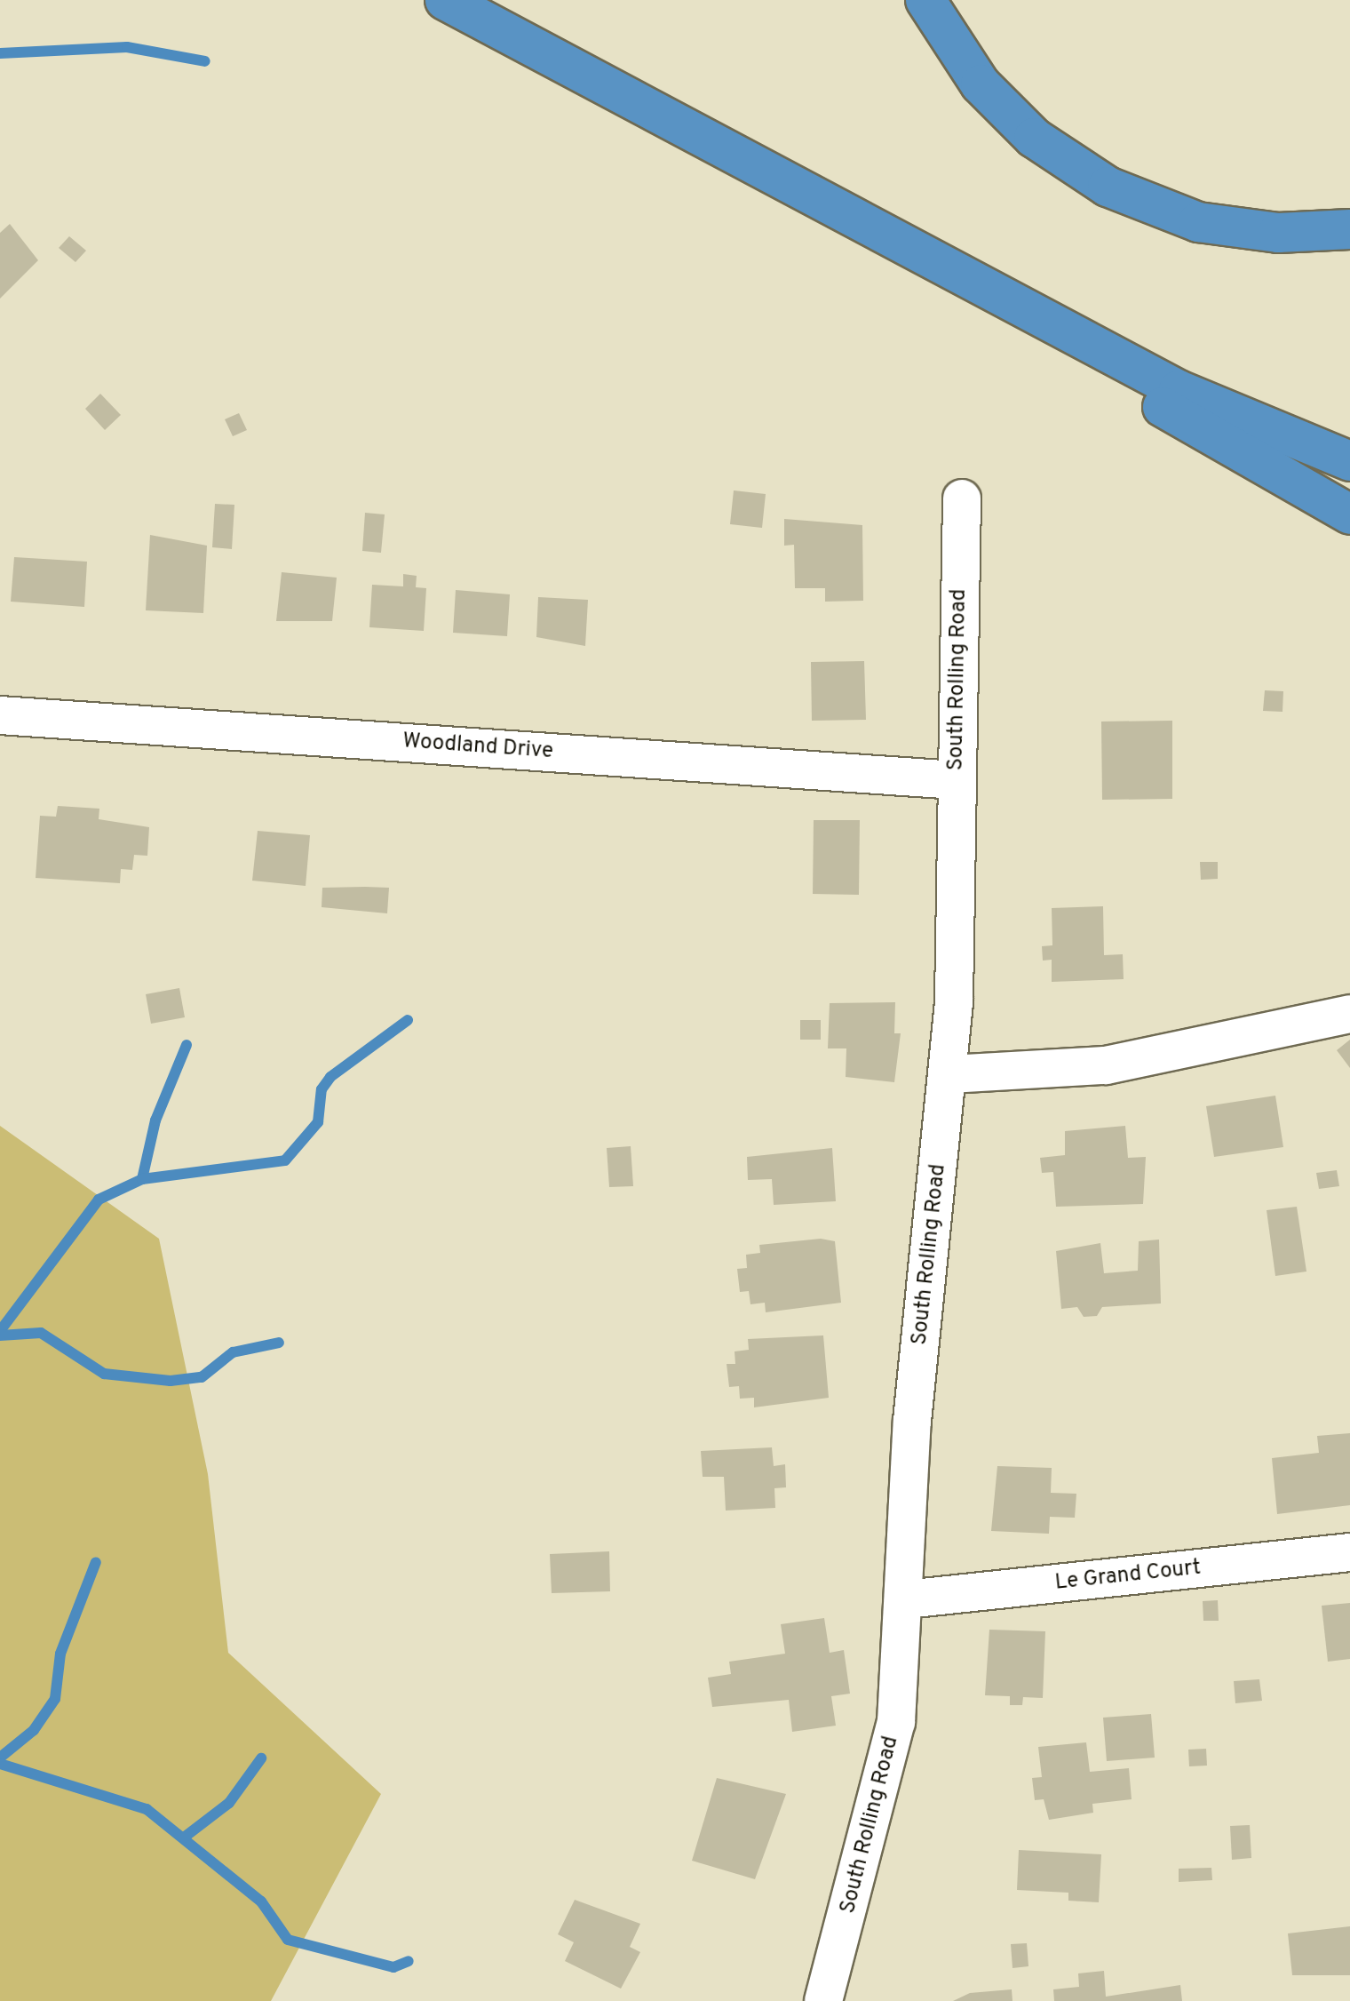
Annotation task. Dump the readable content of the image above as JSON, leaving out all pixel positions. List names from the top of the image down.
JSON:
{
  "streets": {
    "street": ["South Rolling Road", "Woodland Drive", "Le Grand Court"]
  },
  "crossings": [
    ["South Rolling Road", "Woodland Drive"],
    ["South Rolling Road", "Le Grand Court"]
  ]
}
